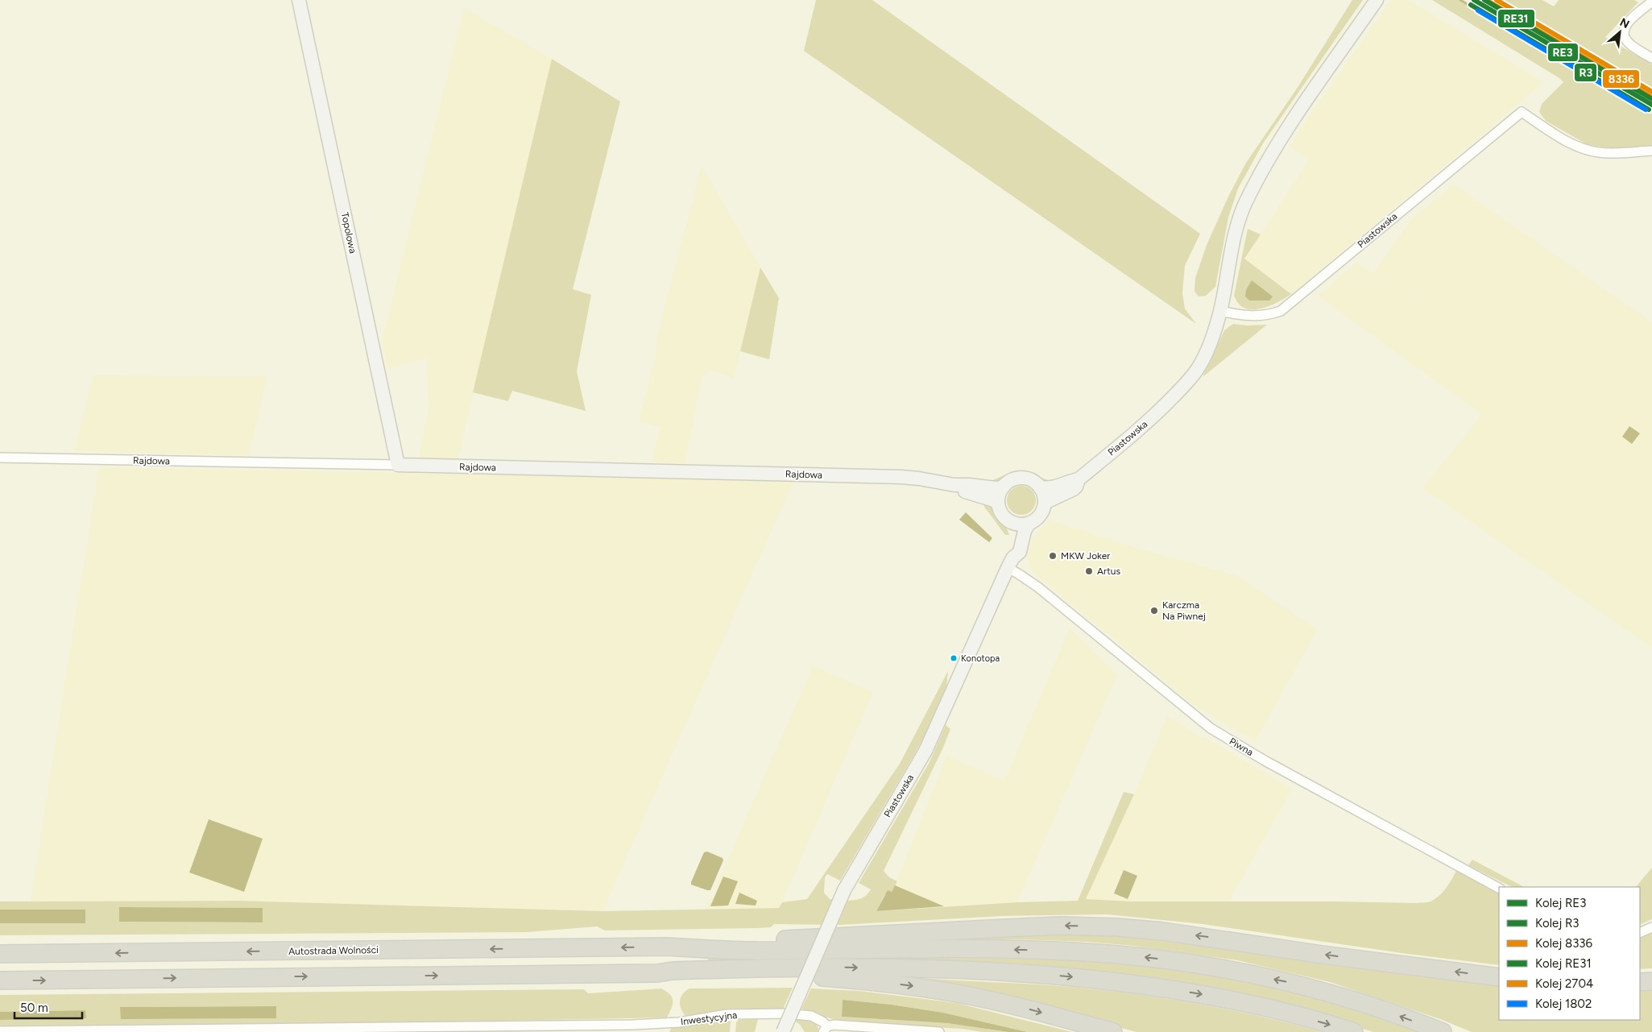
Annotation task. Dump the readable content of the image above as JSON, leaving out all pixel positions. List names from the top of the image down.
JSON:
{
  "streets": {
    "highway": ["Autostrada Wolności"],
    "street": [
      "Piastowska",
      "Topolowa",
      "Rajdowa",
      "Piwna",
      "Inwestycyjna"
    ]
  },
  "crossings": [
    ["Piastowska", "Rajdowa"],
    ["Piastowska", "Piwna"],
    ["Topolowa", "Rajdowa"]
  ],
  "places": [
    "MKW Joker",
    "Artus",
    "Karczma Na Piwnej",
    "Konotopa"
  ],
  "lines": [
    "rail line RE3",
    "rail line 8336",
    "rail line RE31",
    "rail line 2704",
    "rail line R3",
    "rail line 1802"
  ],
  "legend": [
    "Kolej RE3",
    "Kolej R3",
    "Kolej 8336",
    "Kolej RE31",
    "Kolej 2704",
    "Kolej 1802"
  ],
  "scale_bar": "50 m",
  "north": "top right"
}
